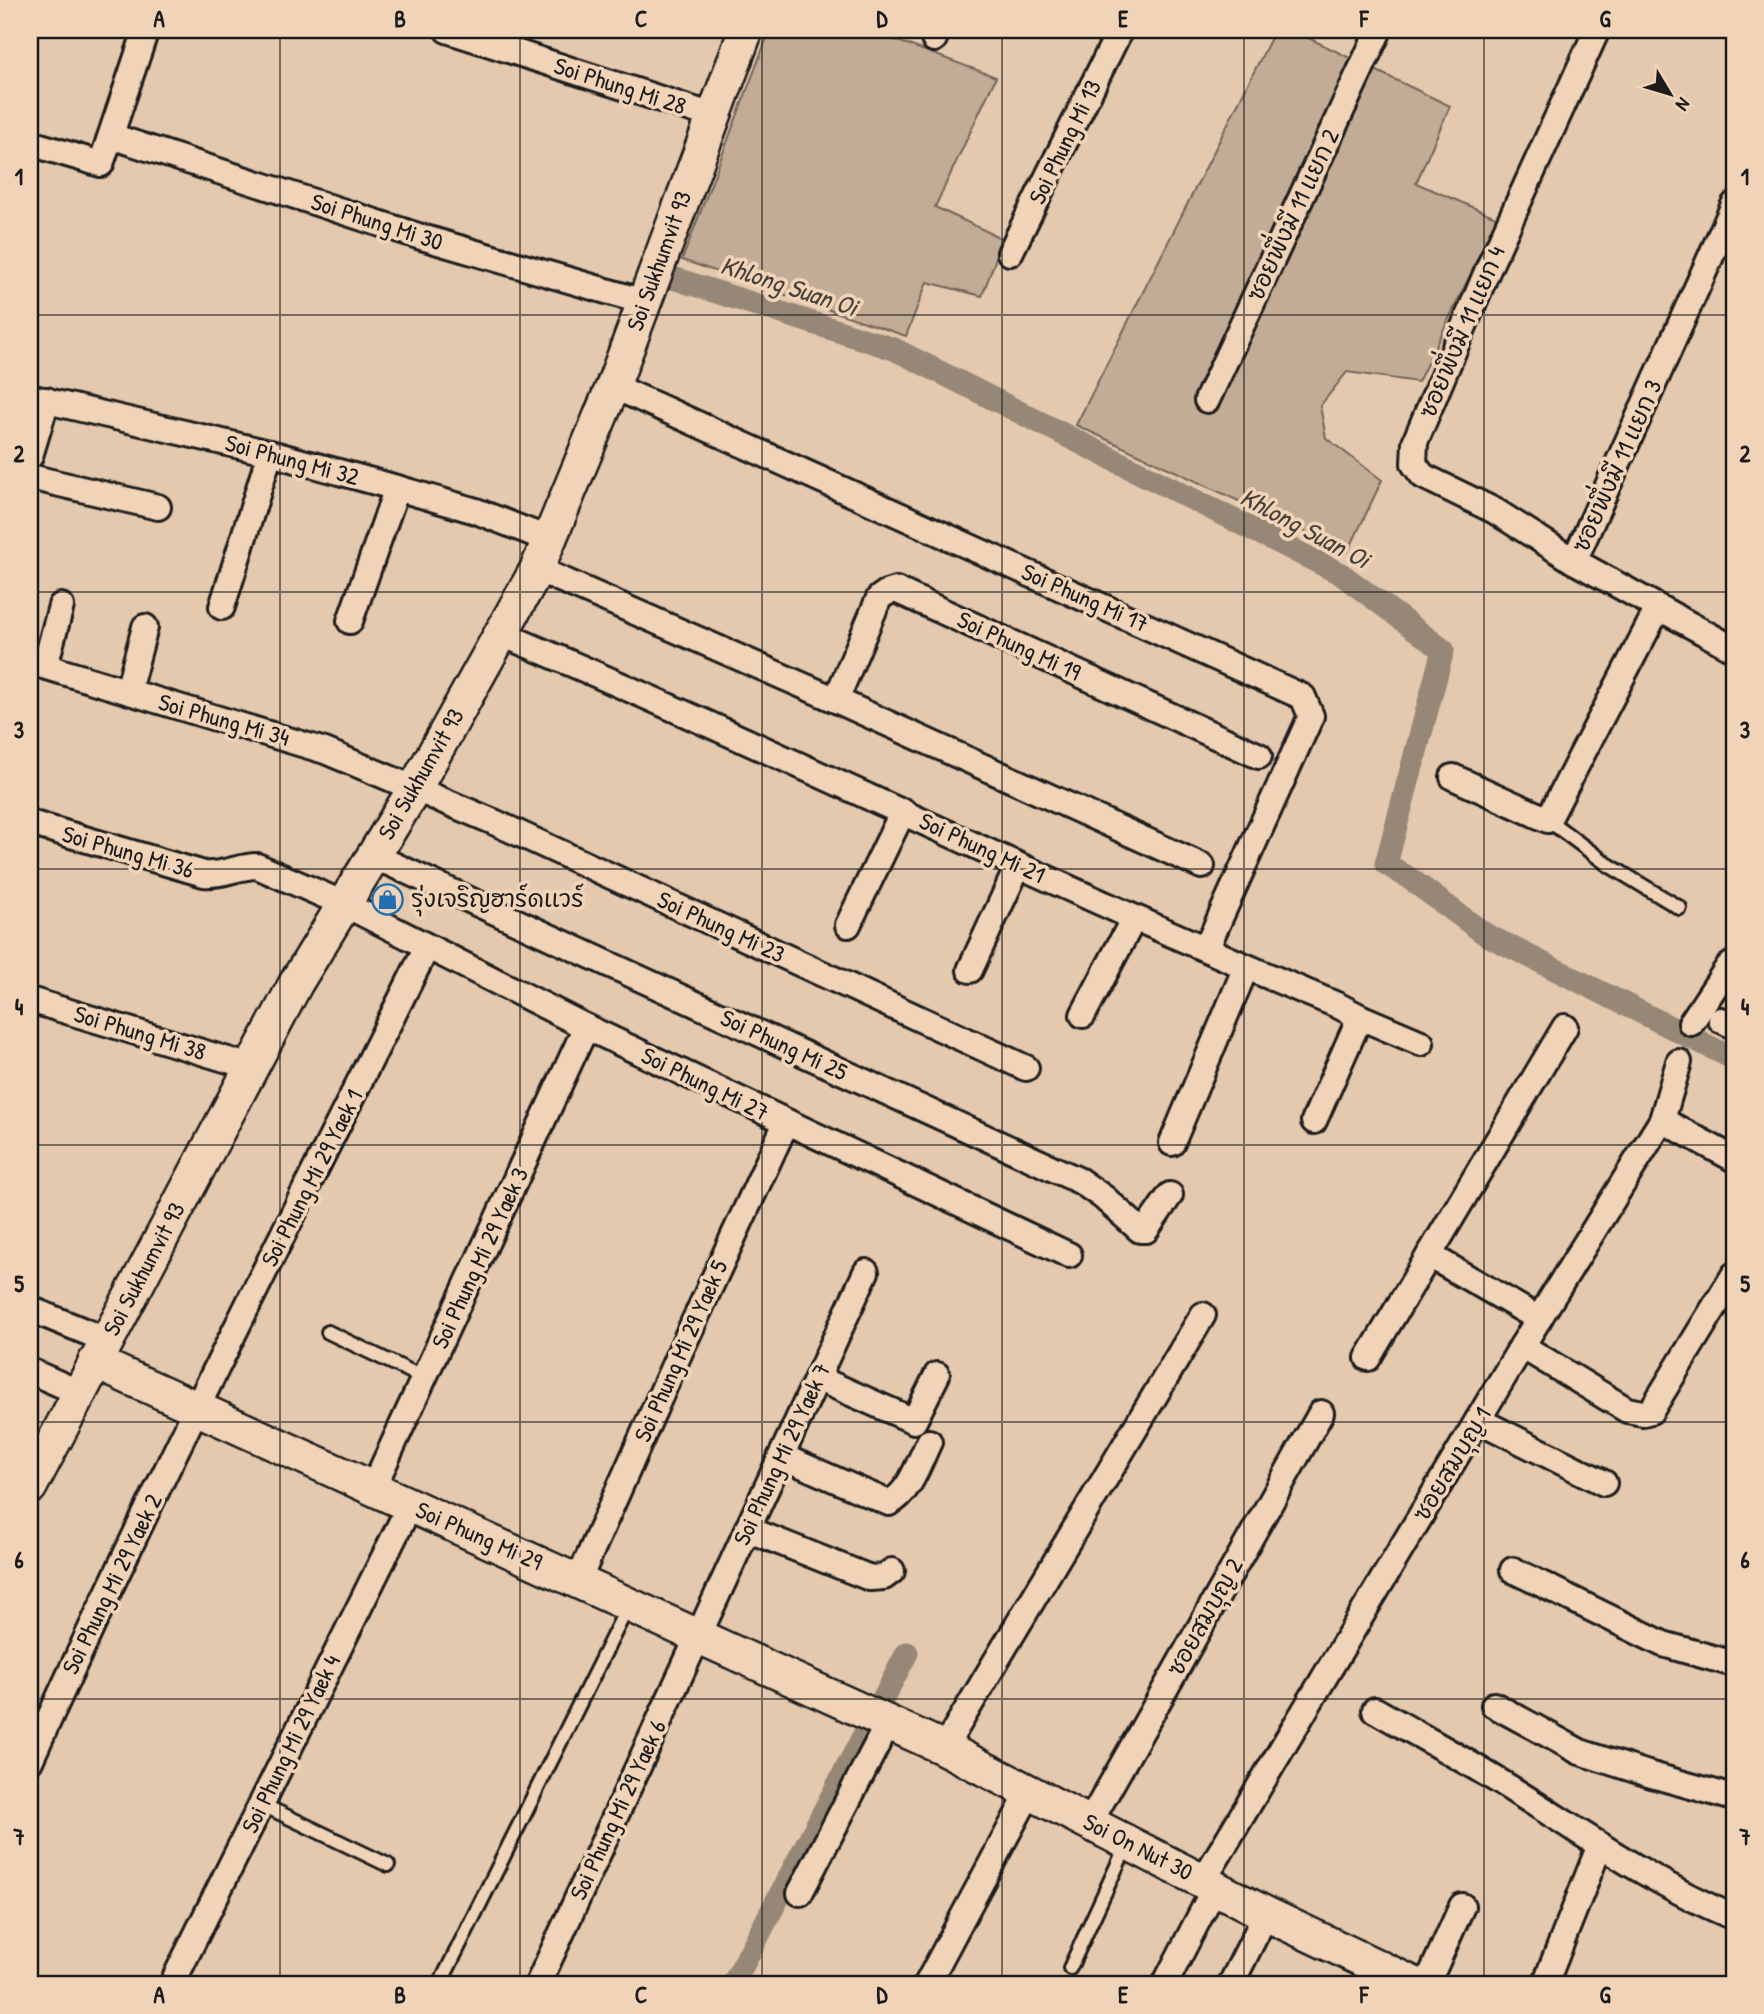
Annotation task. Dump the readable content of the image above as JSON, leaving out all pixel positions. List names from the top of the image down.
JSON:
{
  "streets": {
    "street": [
      "Soi Phung Mi 28",
      "Soi Phung Mi 13",
      "ซอยพึ่งมี 11 แยก 2",
      "Soi Phung Mi 30",
      "Soi Sukhumvit 93",
      "ซอยพึ่งมี 11 แยก 4",
      "Soi Phung Mi 32",
      "ซอยพึ่งมี 11 แยก 3",
      "Soi Phung Mi 17",
      "Soi Phung Mi 19",
      "Soi Phung Mi 34",
      "Soi Phung Mi 21",
      "Soi Phung Mi 36",
      "Soi Phung Mi 23",
      "Soi Phung Mi 38",
      "Soi Phung Mi 25",
      "Soi Phung Mi 27",
      "Soi Phung Mi 29 Yaek 1",
      "Soi Phung Mi 29 Yaek 3",
      "Soi Phung Mi 29 Yaek 5",
      "Soi Phung Mi 29 Yaek 7",
      "ซอยสมบุญ 1",
      "Soi Phung Mi 29",
      "Soi Phung Mi 29 Yaek 2",
      "ซอยสมบุญ 2",
      "Soi Phung Mi 29 Yaek 4",
      "Soi Phung Mi 29 Yaek 6",
      "Soi On Nut 30"
    ]
  },
  "crossings": [
    ["Soi Phung Mi 28", "Soi Sukhumvit 93"],
    ["Soi Phung Mi 30", "Soi Sukhumvit 93"],
    ["Soi Sukhumvit 93", "Soi Phung Mi 32"],
    ["Soi Sukhumvit 93", "Soi Phung Mi 17"],
    ["Soi Sukhumvit 93", "Soi Phung Mi 34"],
    ["Soi Sukhumvit 93", "Soi Phung Mi 21"],
    ["Soi Sukhumvit 93", "Soi Phung Mi 36"],
    ["Soi Sukhumvit 93", "Soi Phung Mi 23"],
    ["Soi Sukhumvit 93", "Soi Phung Mi 38"],
    ["Soi Sukhumvit 93", "Soi Phung Mi 25"],
    ["Soi Sukhumvit 93", "Soi Phung Mi 27"],
    ["Soi Sukhumvit 93", "Soi Phung Mi 29"],
    ["ซอยพึ่งมี 11 แยก 4", "ซอยพึ่งมี 11 แยก 3"],
    ["Soi Phung Mi 17", "Soi Phung Mi 21"],
    ["Soi Phung Mi 34", "Soi Phung Mi 23"],
    ["Soi Phung Mi 36", "Soi Phung Mi 27"],
    ["Soi Phung Mi 27", "Soi Phung Mi 29 Yaek 1"],
    ["Soi Phung Mi 27", "Soi Phung Mi 29 Yaek 3"],
    ["Soi Phung Mi 27", "Soi Phung Mi 29 Yaek 5"],
    ["Soi Phung Mi 29 Yaek 1", "Soi Phung Mi 29"],
    ["Soi Phung Mi 29 Yaek 1", "Soi Phung Mi 29 Yaek 2"],
    ["Soi Phung Mi 29 Yaek 3", "Soi Phung Mi 29"],
    ["Soi Phung Mi 29 Yaek 5", "Soi Phung Mi 29"],
    ["Soi Phung Mi 29 Yaek 7", "Soi Phung Mi 29"],
    ["Soi Phung Mi 29 Yaek 7", "Soi Phung Mi 29 Yaek 6"],
    ["ซอยสมบุญ 1", "Soi On Nut 30"],
    ["Soi Phung Mi 29", "Soi Phung Mi 29 Yaek 2"],
    ["Soi Phung Mi 29", "Soi Phung Mi 29 Yaek 4"],
    ["Soi Phung Mi 29", "Soi Phung Mi 29 Yaek 6"],
    ["Soi Phung Mi 29", "Soi On Nut 30"],
    ["ซอยสมบุญ 2", "Soi On Nut 30"]
  ],
  "water": ["Khlong Suan Oi"],
  "places": {
    "shop": ["รุ่งเจริญฮาร์ดแวร์"]
  },
  "north": "bottom right",
  "grid": {
    "columns": [
      "A",
      "B",
      "C",
      "D",
      "E",
      "F",
      "G"
    ],
    "rows": [
      "1",
      "2",
      "3",
      "4",
      "5",
      "6",
      "7"
    ]
  }
}
